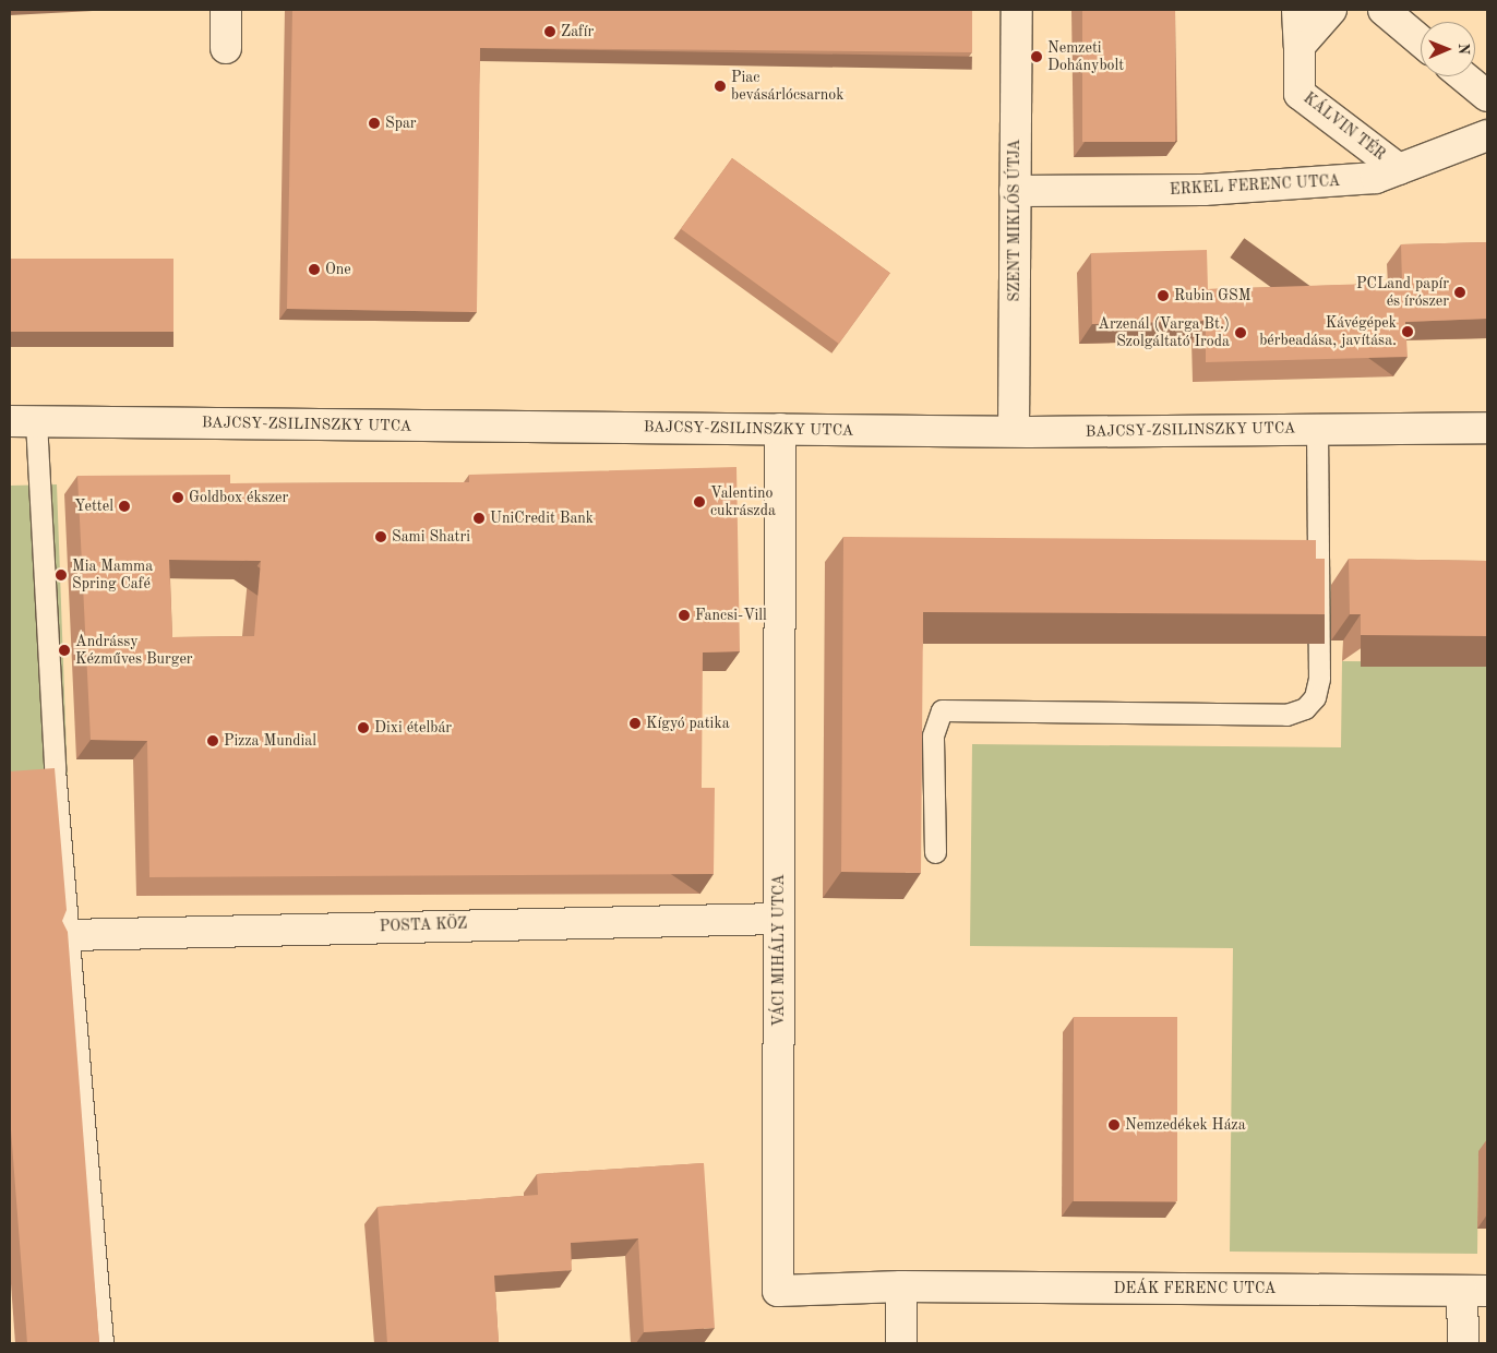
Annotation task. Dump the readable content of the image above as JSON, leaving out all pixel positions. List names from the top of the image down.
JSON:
{
  "streets": {
    "street": [
      "KÁLVIN TÉR",
      "ERKEL FERENC UTCA",
      "SZENT MIKLÓS ÚTJA",
      "BAJCSY-ZSILINSZKY UTCA",
      "POSTA KÖZ",
      "VÁCI MIHÁLY UTCA",
      "DEÁK FERENC UTCA"
    ]
  },
  "crossings": [
    ["KÁLVIN TÉR", "ERKEL FERENC UTCA"],
    ["ERKEL FERENC UTCA", "SZENT MIKLÓS ÚTJA"],
    ["SZENT MIKLÓS ÚTJA", "BAJCSY-ZSILINSZKY UTCA"],
    ["BAJCSY-ZSILINSZKY UTCA", "VÁCI MIHÁLY UTCA"],
    ["POSTA KÖZ", "VÁCI MIHÁLY UTCA"],
    ["VÁCI MIHÁLY UTCA", "DEÁK FERENC UTCA"]
  ],
  "places": [
    "Zafír",
    "Nemzeti Dohánybolt",
    "Piac bevásárlócsarnok",
    "Spar",
    "One",
    "PCLand papír és írószer",
    "Rubin GSM",
    "Kávégépek bérbeadása, javítása.",
    "Arzenál (Varga Bt.) Szolgáltató Iroda",
    "Goldbox ékszer",
    "Valentino cukrászda",
    "Yettel",
    "UniCredit Bank",
    "Sami Shatri",
    "Mia Mamma Spring Café",
    "Fancsi-Vill",
    "Andrássy Kézműves Burger",
    "Kígyó patika",
    "Dixi ételbár",
    "Pizza Mundial",
    "Nemzedékek Háza"
  ],
  "north": "right"
}
